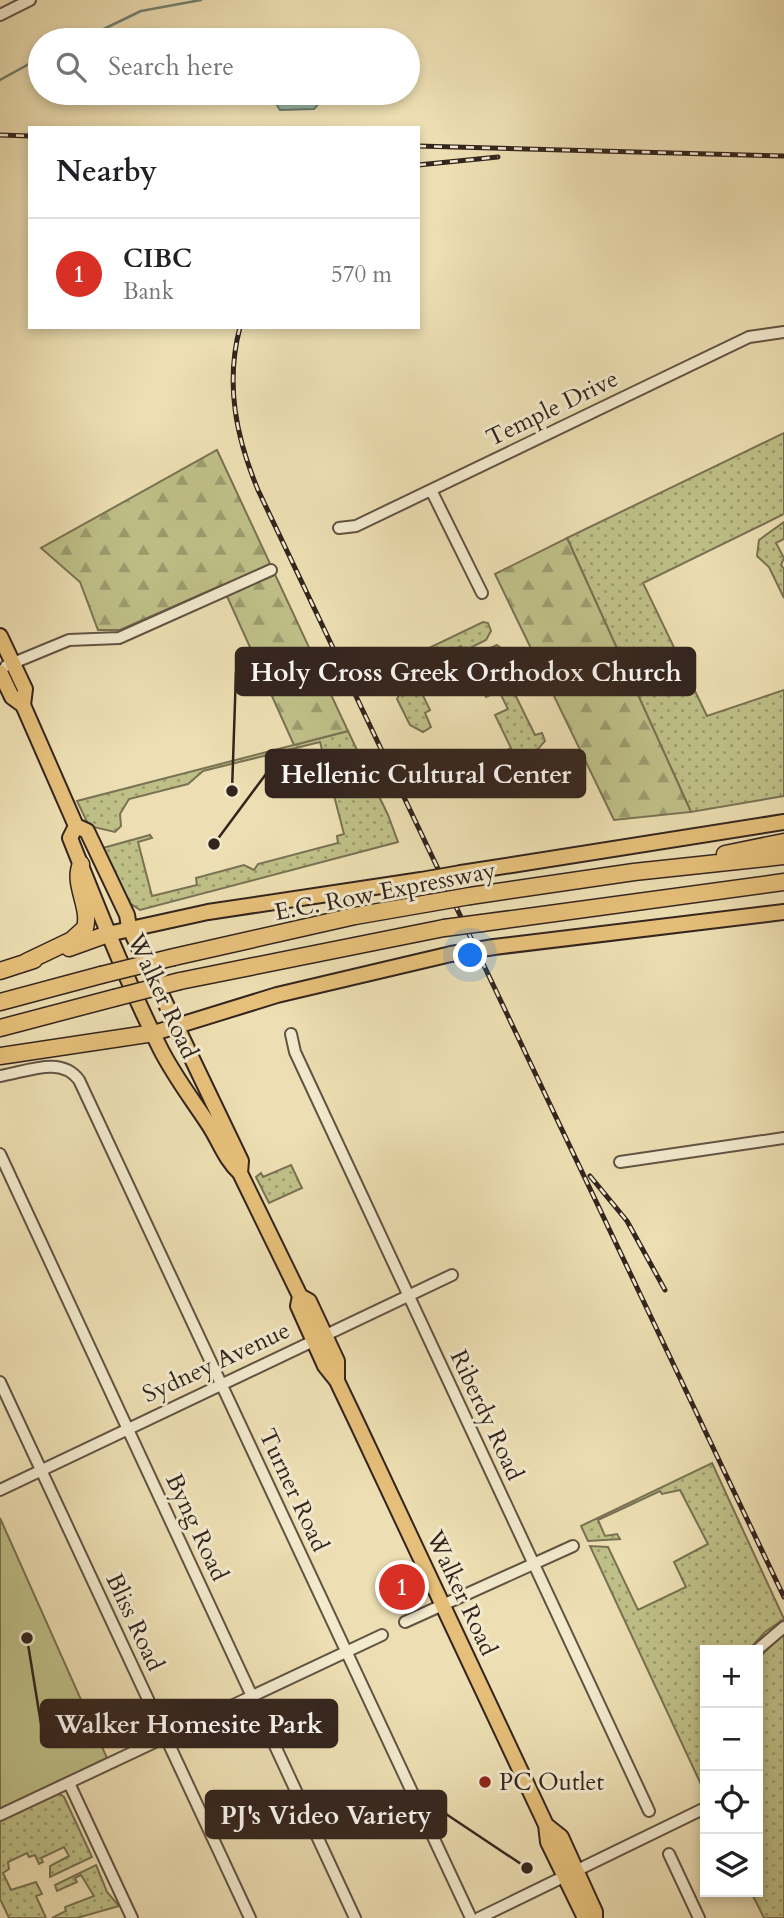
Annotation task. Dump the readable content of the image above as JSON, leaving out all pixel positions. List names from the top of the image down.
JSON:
{
  "streets": {
    "highway": ["E.C. Row Expressway"],
    "main road": ["Walker Road"],
    "street": [
      "Temple Drive",
      "Sydney Avenue",
      "Riberdy Road",
      "Turner Road",
      "Byng Road",
      "Bliss Road"
    ]
  },
  "crossings": [
    ["Walker Road", "Sydney Avenue"],
    ["Sydney Avenue", "Riberdy Road"],
    ["Sydney Avenue", "Turner Road"],
    ["Sydney Avenue", "Byng Road"],
    ["Sydney Avenue", "Bliss Road"]
  ],
  "places": [
    "Holy Cross Greek Orthodox Church",
    "Hellenic Cultural Center",
    "Walker Homesite Park",
    "PC Outlet",
    "PJ's Video Variety"
  ],
  "page": {
    "search": "Search here",
    "heading": "Nearby",
    "list": [
      {
        "mark": "1",
        "name": "CIBC",
        "note": "Bank",
        "value": "570 m"
      }
    ],
    "pins": "1",
    "map_buttons": ["+", "−"]
  }
}
